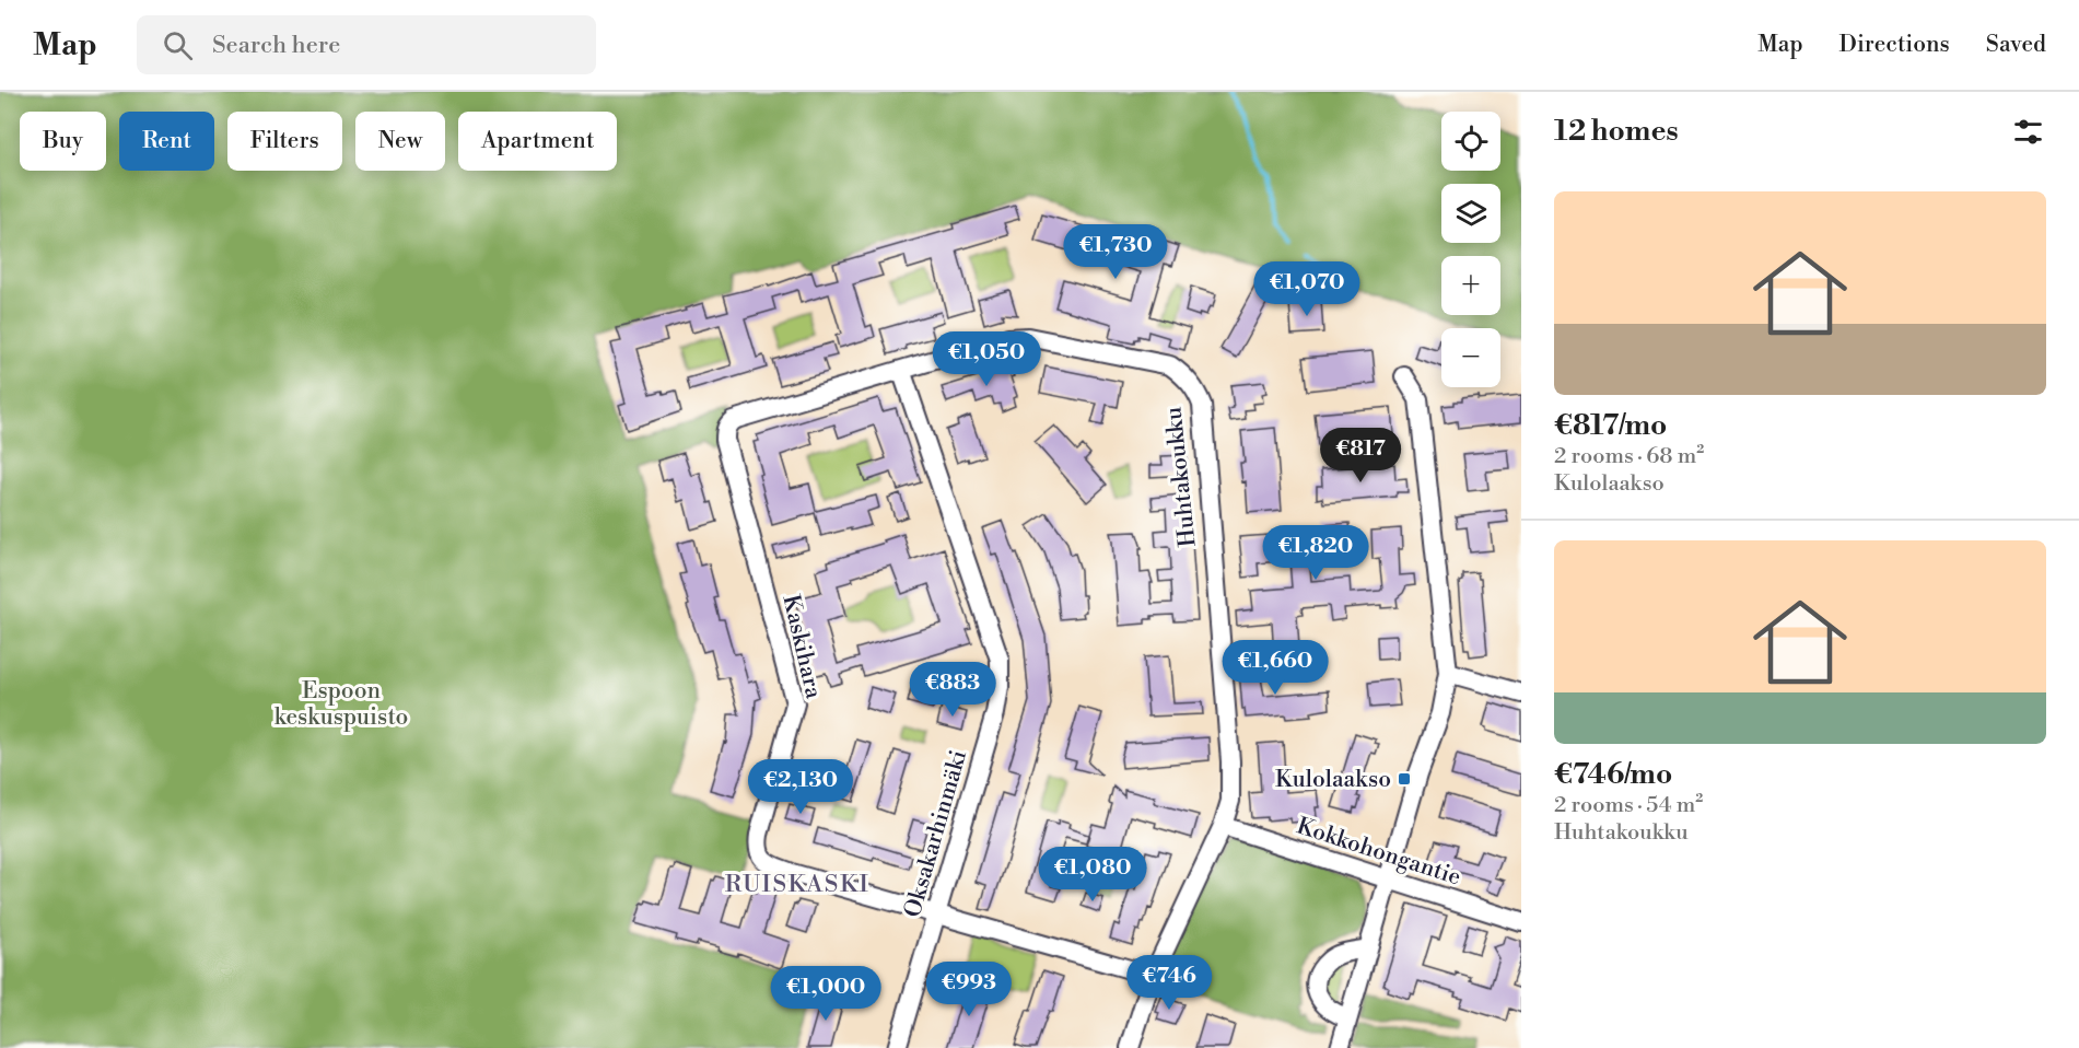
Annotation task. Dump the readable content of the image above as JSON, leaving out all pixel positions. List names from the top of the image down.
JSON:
{
  "streets": {
    "street": [
      "Huhtakoukku",
      "Kaskihara",
      "Oksakarhinmäki",
      "Kokkohongantie"
    ]
  },
  "crossings": [
    ["Huhtakoukku", "Kaskihara"],
    ["Huhtakoukku", "Oksakarhinmäki"],
    ["Huhtakoukku", "Kokkohongantie"],
    ["Kaskihara", "Oksakarhinmäki"]
  ],
  "districts": ["RUISKASKI"],
  "parks": ["Espoon keskuspuisto"],
  "places": {
    "transit": ["Kulolaakso"]
  },
  "page": {
    "header": "Map",
    "search": "Search here",
    "nav": ["Map", "Directions", "Saved"],
    "heading": "12 homes",
    "map_buttons": ["+", "−"],
    "chip": [
      "Buy",
      "Rent",
      "Filters",
      "New",
      "Apartment"
    ],
    "list": [
      {
        "name": "€817/mo",
        "note": "2 rooms · 68 m² · Kulolaakso"
      },
      {
        "name": "€746/mo",
        "note": "2 rooms · 54 m² · Huhtakoukku"
      }
    ],
    "price": [
      "€1,730",
      "€1,070",
      "€1,050",
      "€817",
      "€1,820",
      "€1,660",
      "€883",
      "€2,130",
      "€1,080",
      "€746",
      "€993",
      "€1,000"
    ]
  }
}
